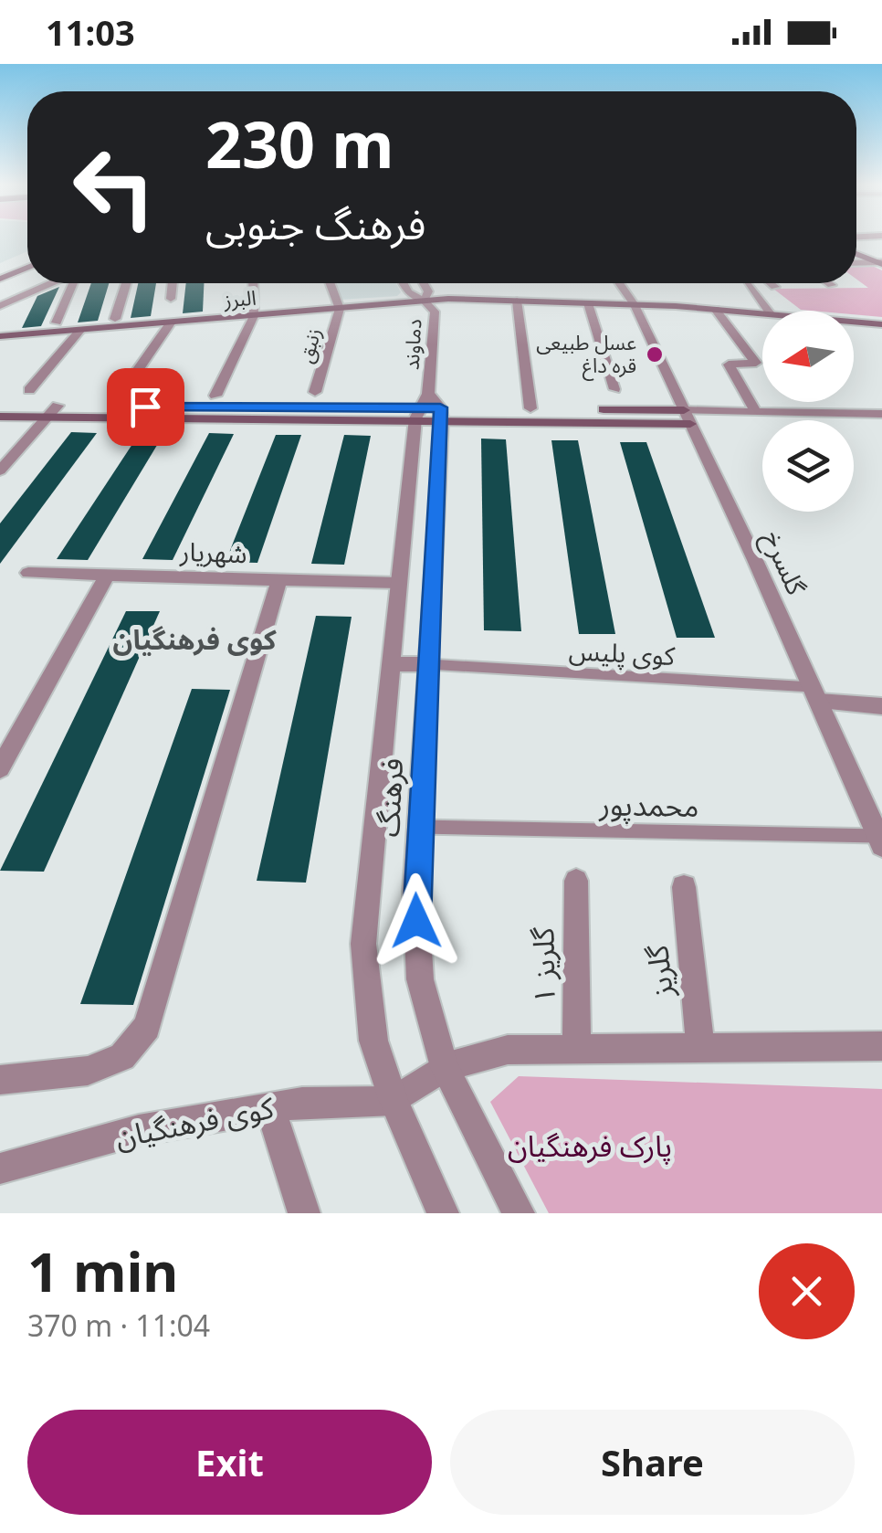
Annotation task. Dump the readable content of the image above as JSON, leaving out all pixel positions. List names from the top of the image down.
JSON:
{
  "streets": {
    "main road": ["البرز"],
    "street": [
      "دماوند",
      "زنبق",
      "شهریار",
      "گلسرخ",
      "فرهنگ",
      "گلریز ۱",
      "گلریز",
      "کوی فرهنگیان"
    ],
    "lane": ["کوی پلیس", "محمدپور"]
  },
  "crossings": [
    ["البرز", "دماوند"],
    ["البرز", "زنبق"],
    ["البرز", "گلسرخ"],
    ["دماوند", "فرهنگ"],
    ["شهریار", "فرهنگ"],
    ["گلسرخ", "کوی پلیس"],
    ["گلسرخ", "محمدپور"],
    ["کوی پلیس", "فرهنگ"],
    ["فرهنگ", "محمدپور"],
    ["فرهنگ", "کوی فرهنگیان"]
  ],
  "districts": ["کوی فرهنگیان"],
  "parks": ["پارک فرهنگیان"],
  "places": ["عسل طبیعی قره داغ"],
  "north": "left",
  "page": {
    "status": "11:03",
    "turn": ["230 m", "فرهنگ جنوبی"],
    "heading": ["1 min", "370 m · 11:04"],
    "buttons": ["Exit", "Share"]
  }
}
